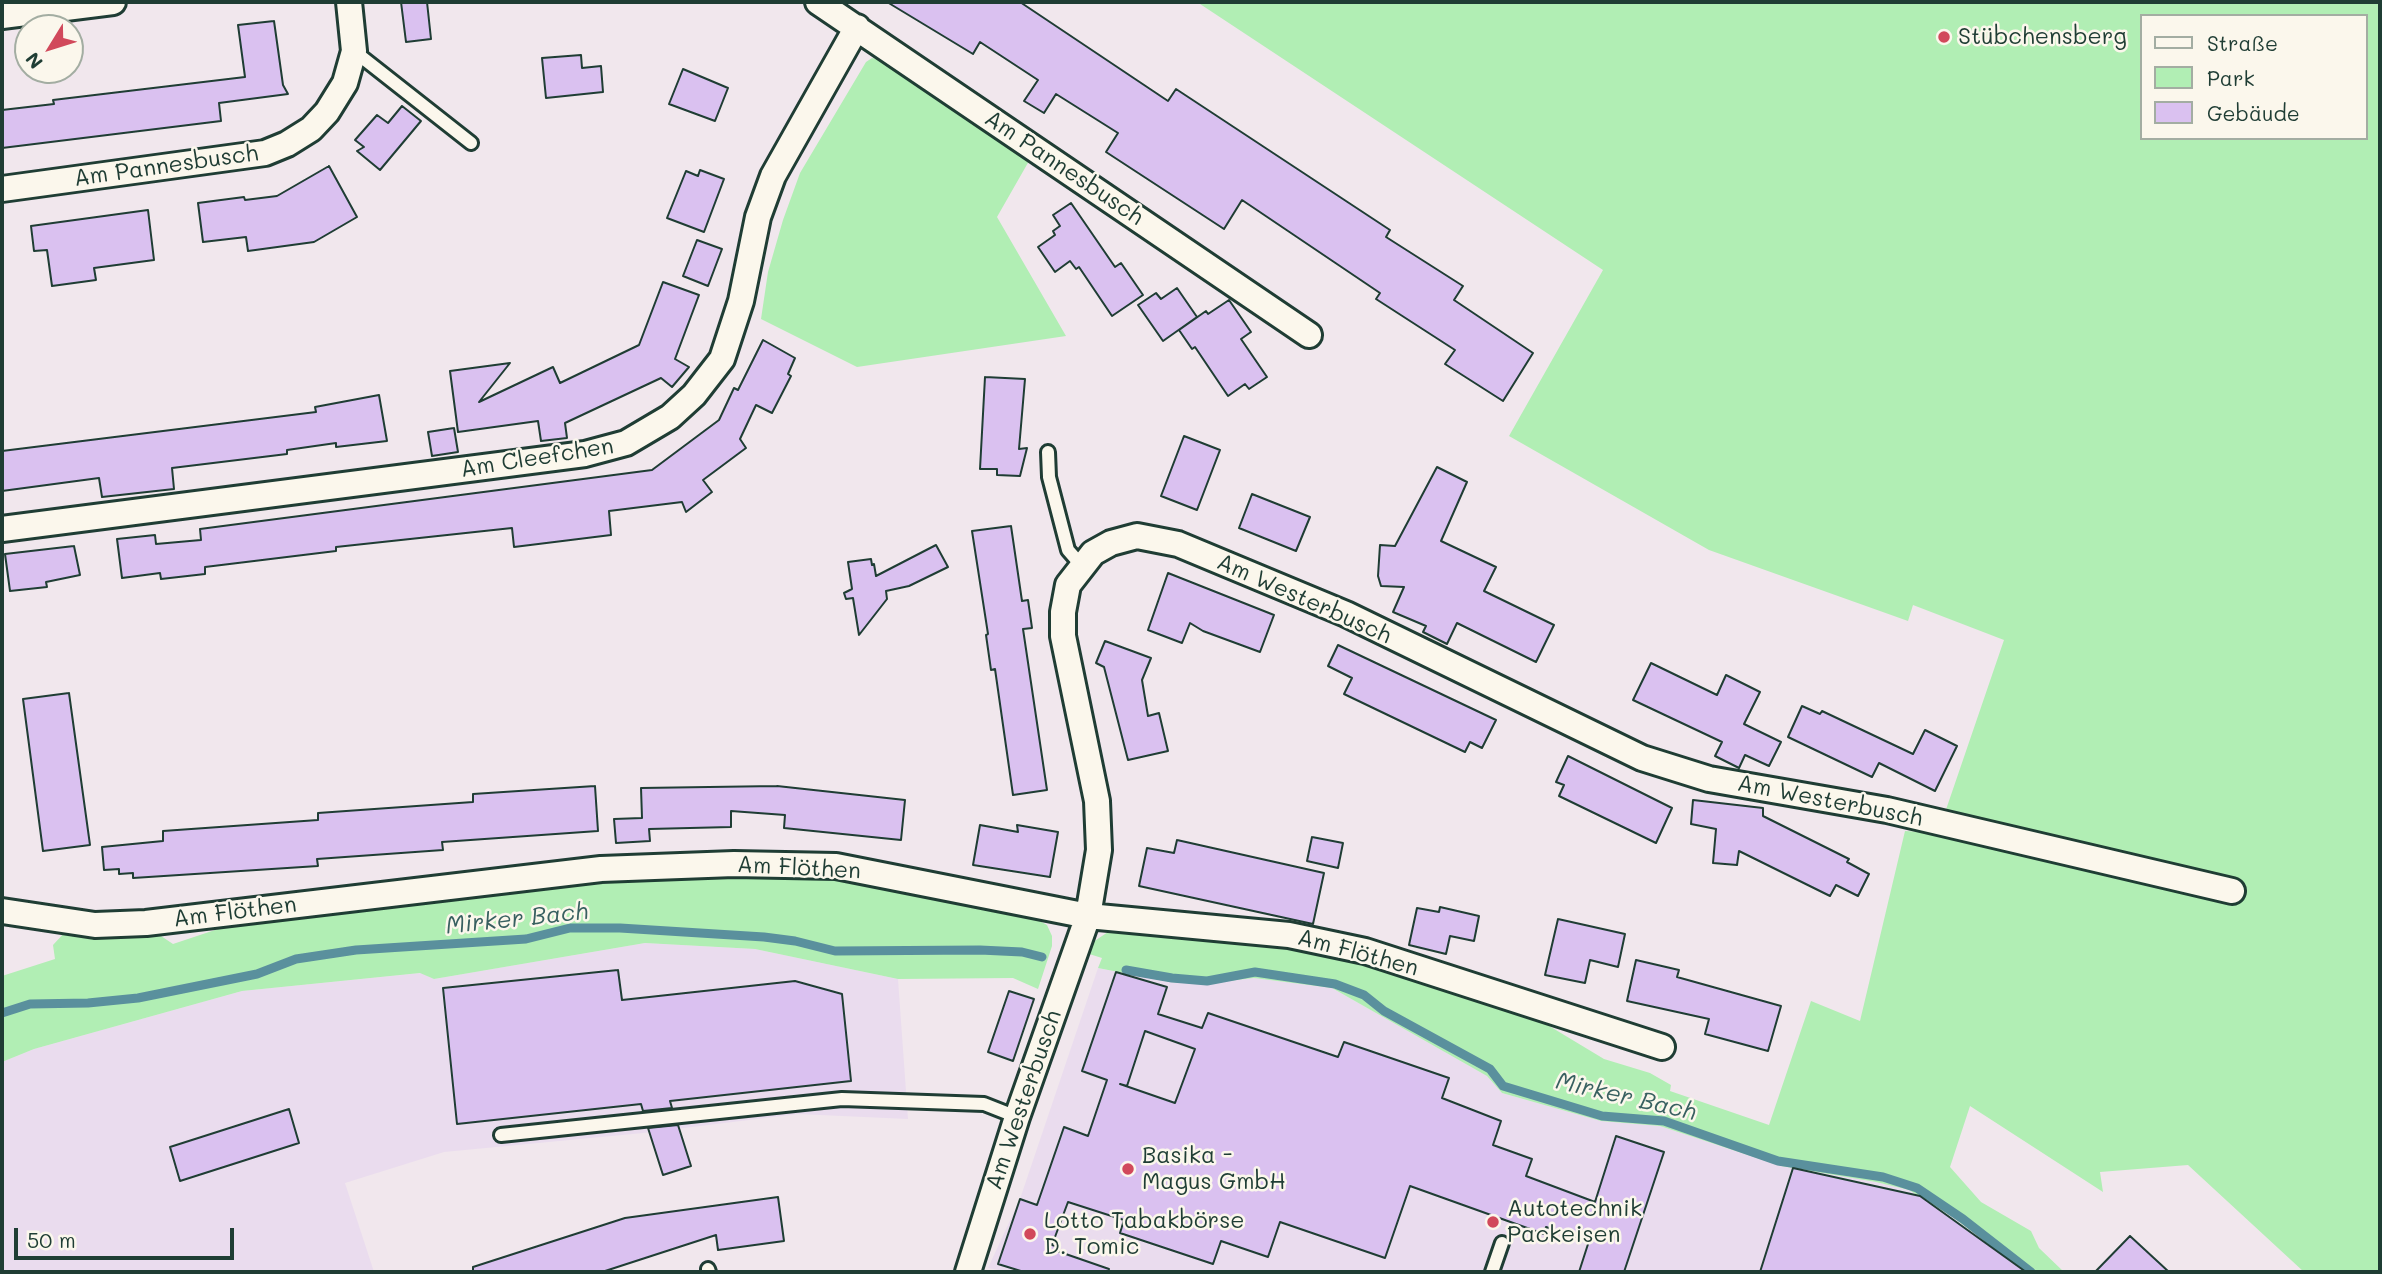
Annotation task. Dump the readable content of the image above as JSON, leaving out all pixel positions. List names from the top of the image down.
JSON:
{
  "streets": {
    "street": [
      "Am Pannesbusch",
      "Am Cleefchen",
      "Am Westerbusch",
      "Am Flöthen"
    ]
  },
  "crossings": [
    ["Am Pannesbusch", "Am Cleefchen"],
    ["Am Westerbusch", "Am Flöthen"]
  ],
  "water": ["Mirker Bach"],
  "places": [
    "Stübchensberg",
    "Basika - Magus GmbH",
    "Autotechnik Packeisen",
    "Lotto Tabakbörse D. Tomic"
  ],
  "legend": ["Straße", "Park", "Gebäude"],
  "scale_bar": "50 m",
  "north": "bottom left"
}
